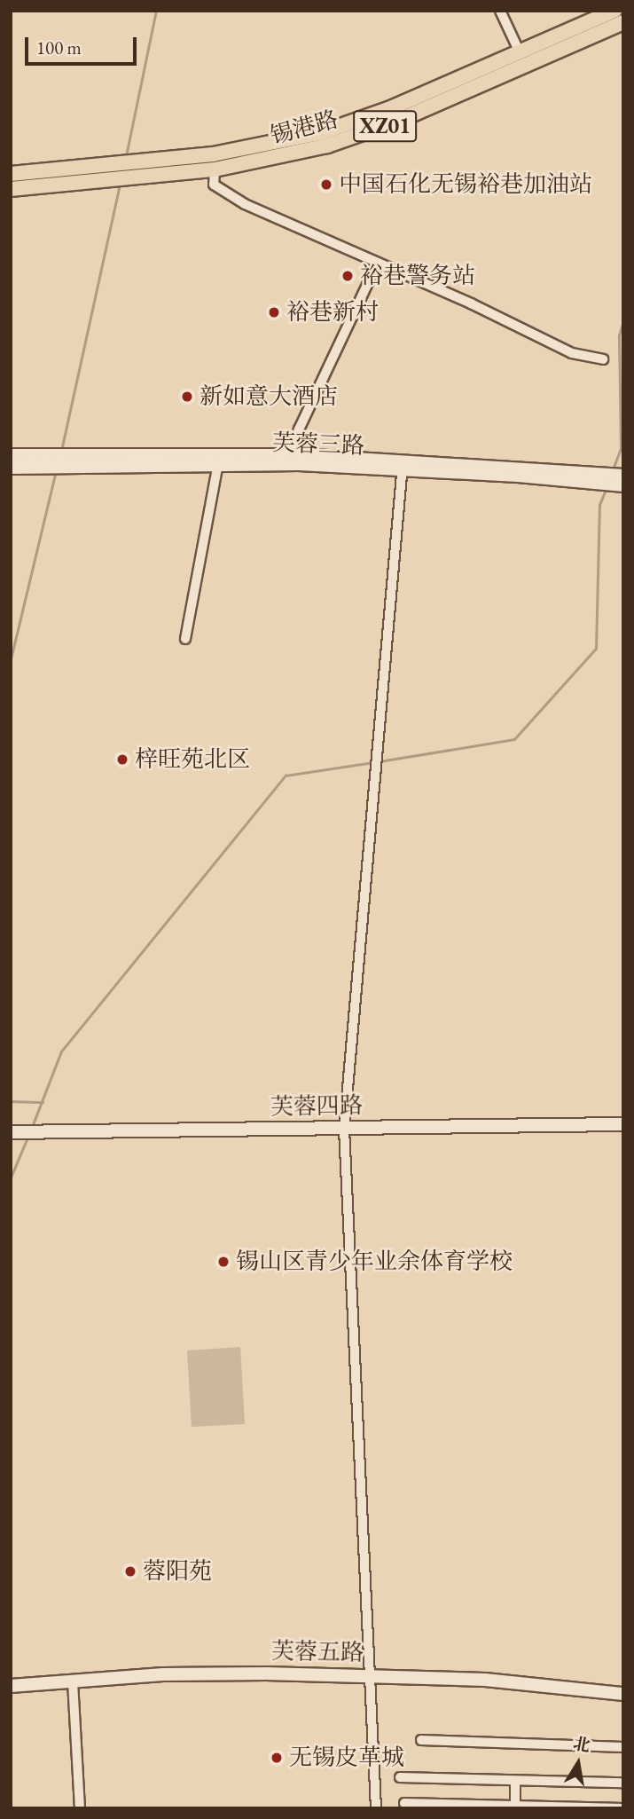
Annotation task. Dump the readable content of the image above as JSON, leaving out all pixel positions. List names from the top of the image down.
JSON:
{
  "streets": {
    "main road": ["XZ01", "锡港路"],
    "street": ["芙蓉三路", "芙蓉四路", "芙蓉五路"]
  },
  "places": [
    "中国石化无锡裕巷加油站",
    "裕巷警务站",
    "裕巷新村",
    "新如意大酒店",
    "梓旺苑北区",
    "锡山区青少年业余体育学校",
    "蓉阳苑",
    "无锡皮革城"
  ],
  "scale_bar": "100 m",
  "north": "top"
}
